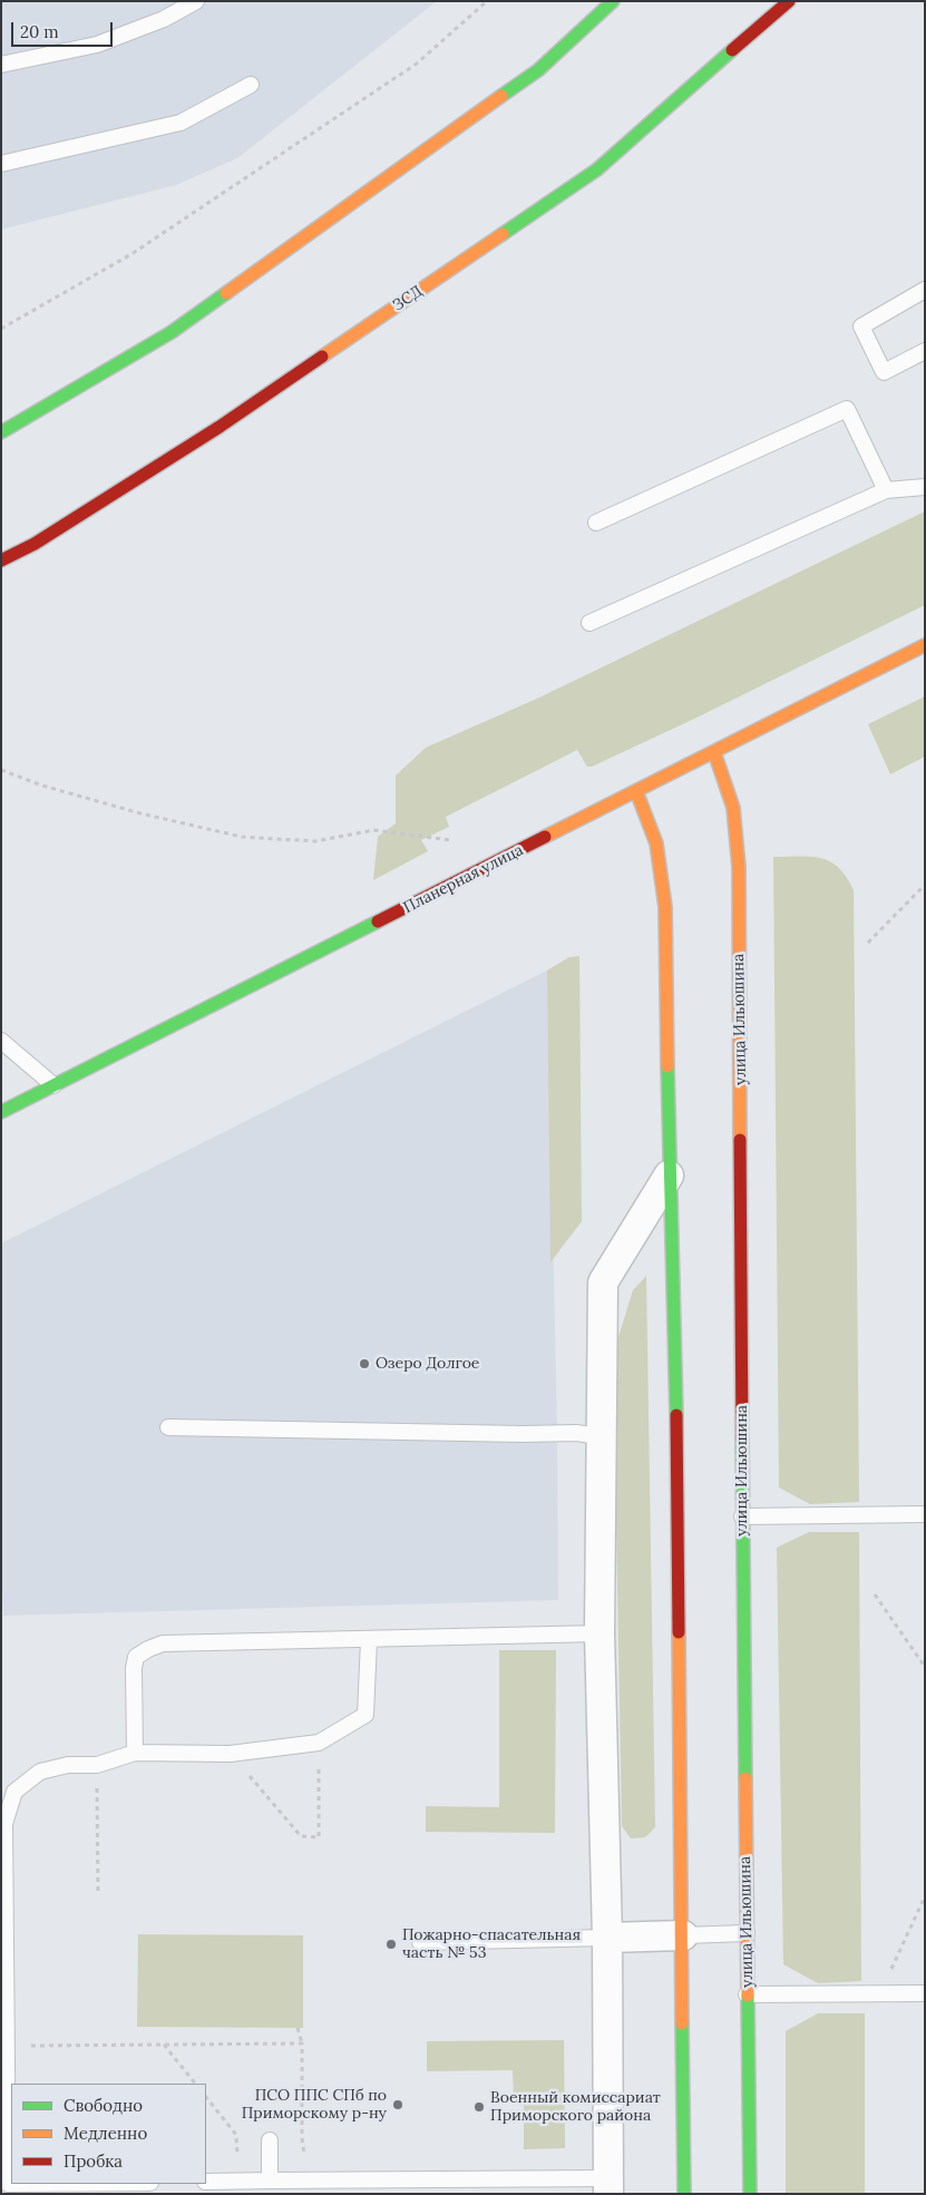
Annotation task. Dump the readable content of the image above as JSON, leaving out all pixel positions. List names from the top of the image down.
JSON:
{
  "streets": {
    "main road": ["ЗСД", "Планерная улица", "улица Ильюшина"]
  },
  "crossings": [
    ["Планерная улица", "улица Ильюшина"]
  ],
  "places": [
    "Озеро Долгое",
    "Пожарно-спасательная часть № 53",
    "ПСО ППС СПб по Приморскому р-ну",
    "Военный комиссариат Приморского района"
  ],
  "legend": ["Свободно", "Медленно", "Пробка"],
  "scale_bar": "20 m"
}
